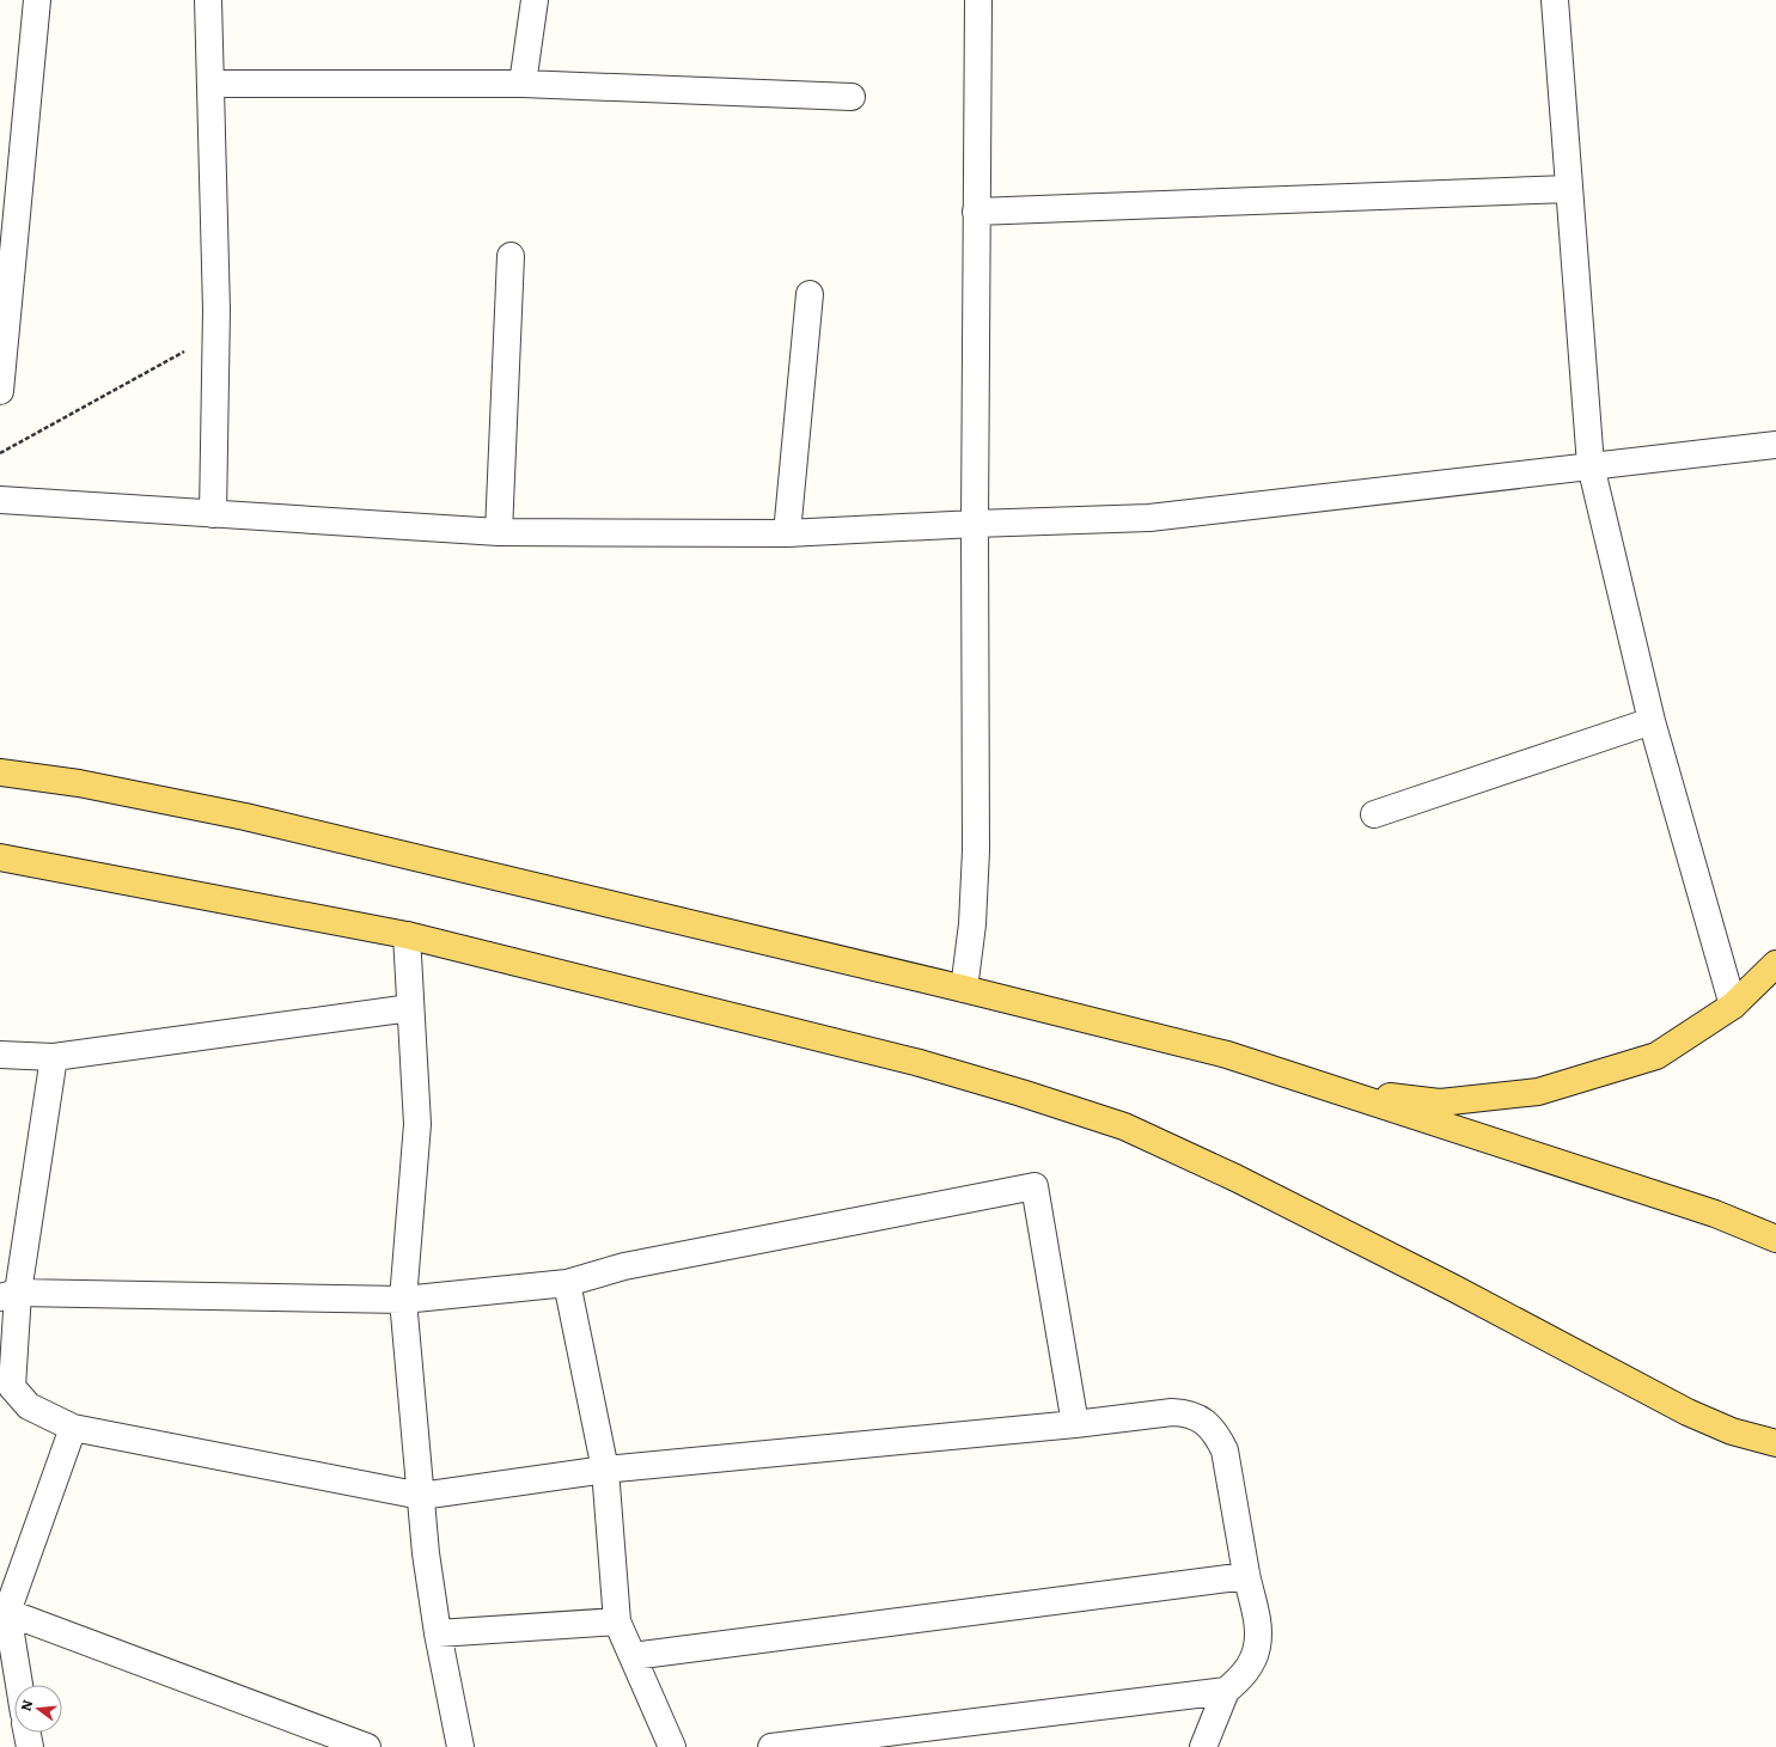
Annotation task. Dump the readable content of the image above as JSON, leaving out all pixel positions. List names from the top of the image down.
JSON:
{
  "north": "left"
}
